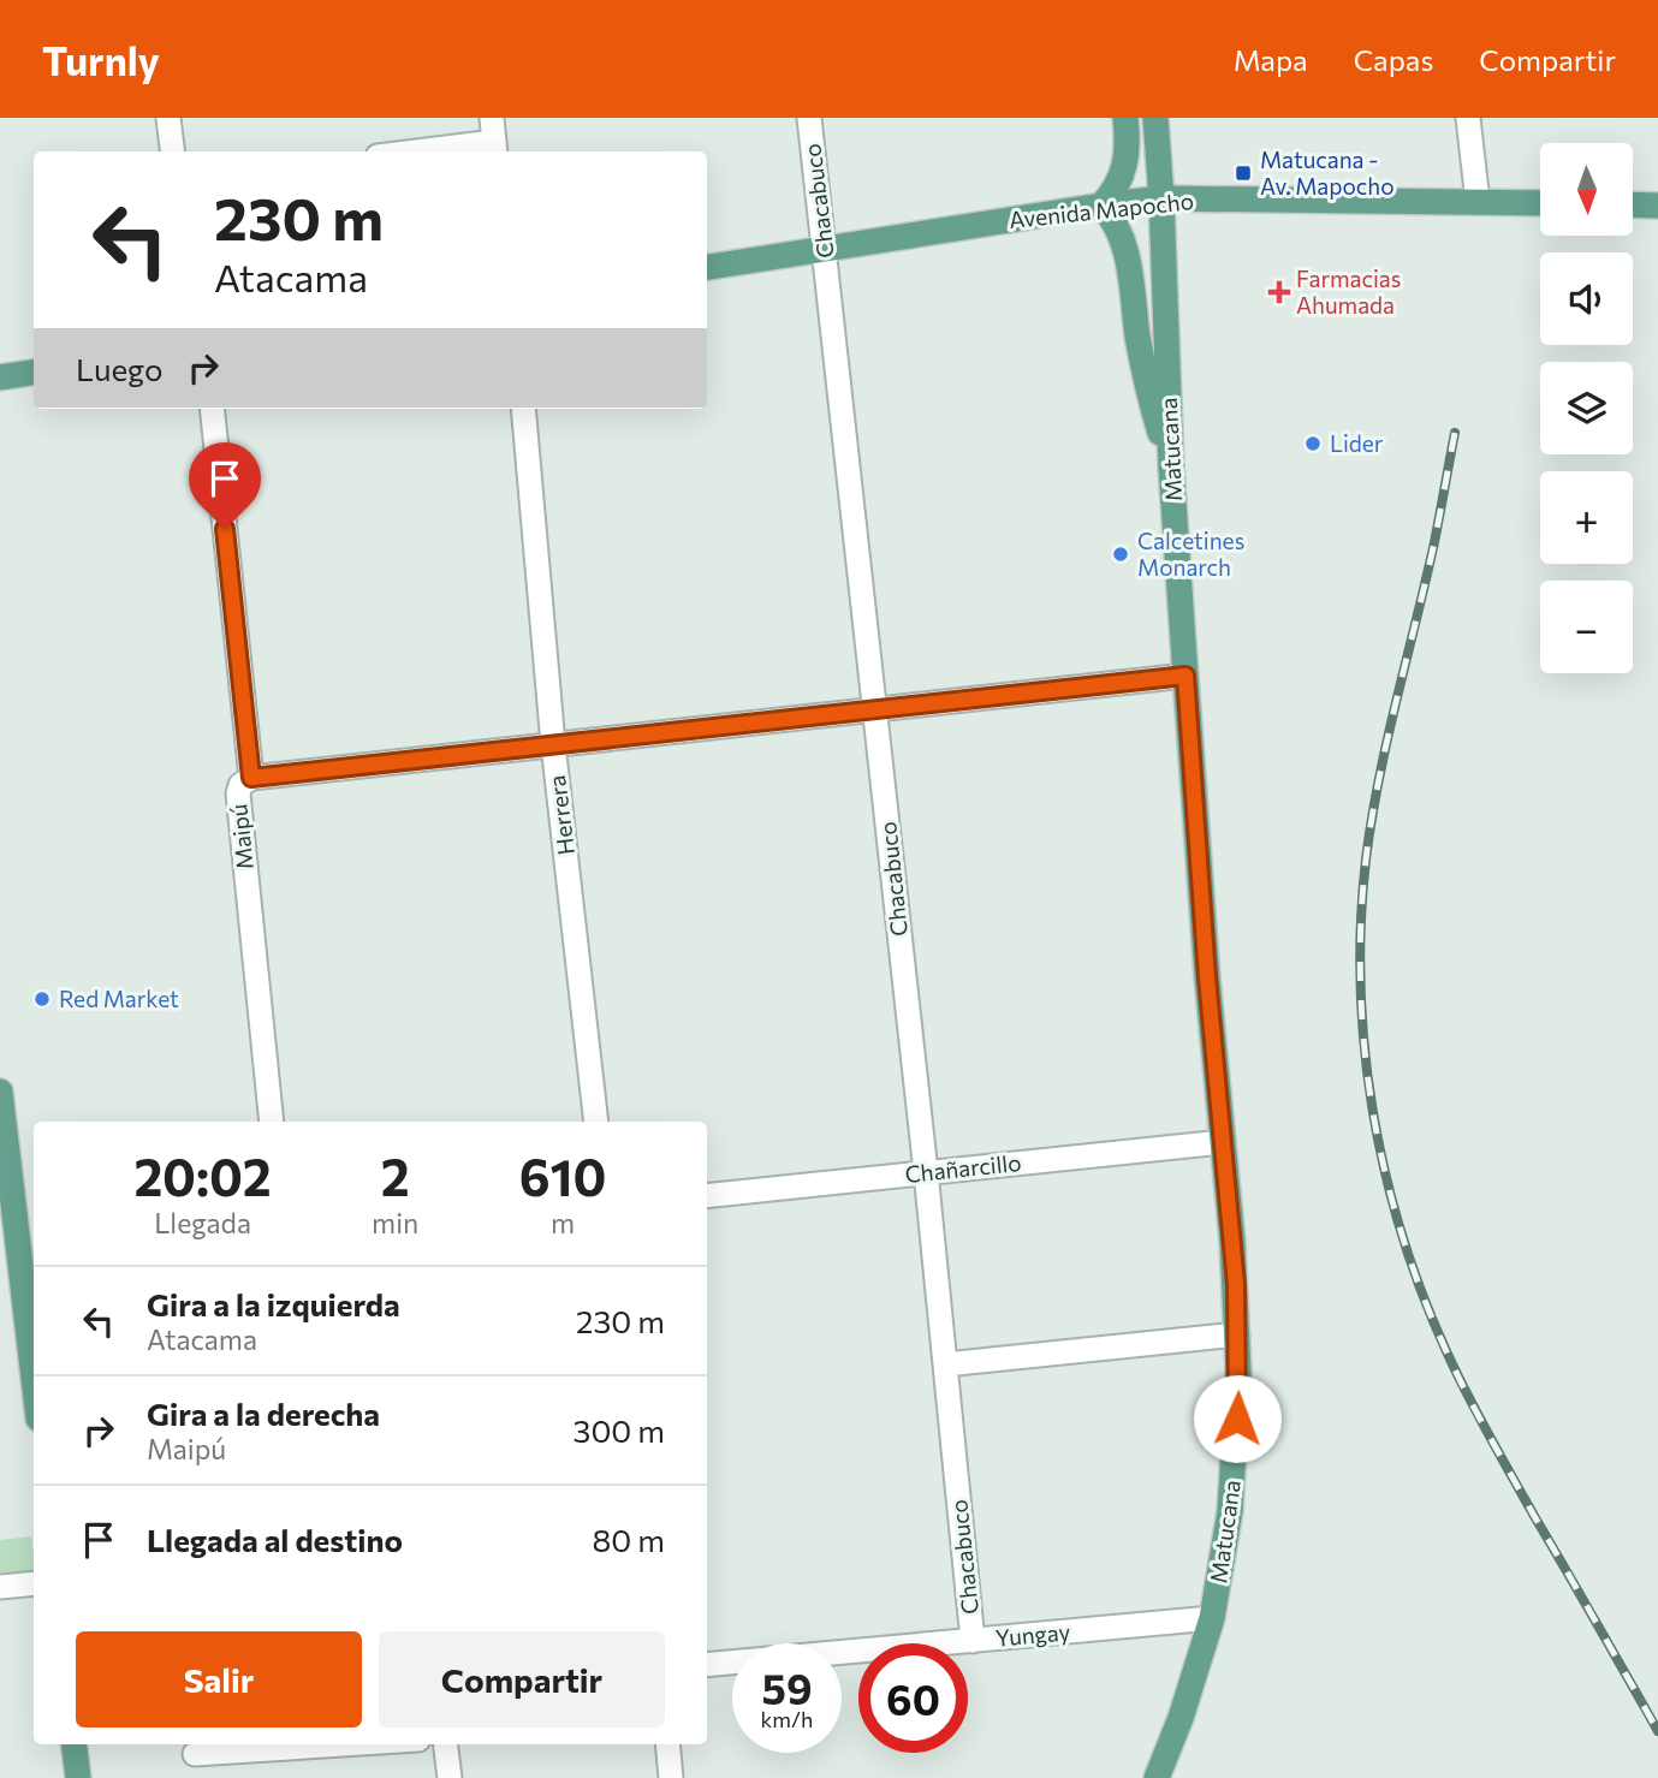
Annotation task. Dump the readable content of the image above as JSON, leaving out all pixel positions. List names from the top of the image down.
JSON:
{
  "streets": {
    "main road": ["Avenida Mapocho", "Matucana"],
    "street": [
      "Chacabuco",
      "Herrera",
      "Maipú",
      "Chañarcillo",
      "Yungay"
    ]
  },
  "crossings": [
    ["Chacabuco", "Avenida Mapocho"],
    ["Chacabuco", "Chañarcillo"],
    ["Chacabuco", "Yungay"],
    ["Avenida Mapocho", "Matucana"],
    ["Matucana", "Chañarcillo"],
    ["Matucana", "Yungay"]
  ],
  "places": {
    "transit": ["Matucana - Av. Mapocho"],
    "health": ["Farmacias Ahumada"],
    "other": ["Lider", "Calcetines Monarch", "Red Market"]
  },
  "north": "bottom",
  "page": {
    "header": "Turnly",
    "nav": ["Mapa", "Capas", "Compartir"],
    "map_buttons": ["+", "−"],
    "turn": ["230 m", "Atacama"],
    "then": "Luego",
    "eta": [
      "20:02",
      "Llegada",
      "2",
      "min",
      "610",
      "m"
    ],
    "list": [
      {
        "name": "Gira a la izquierda",
        "note": "Atacama",
        "value": "230 m"
      },
      {
        "name": "Gira a la derecha",
        "note": "Maipú",
        "value": "300 m"
      },
      {
        "name": "Llegada al destino",
        "value": "80 m"
      }
    ],
    "buttons": ["Salir", "Compartir"],
    "speed": "59 km/h",
    "limit": "60"
  }
}
